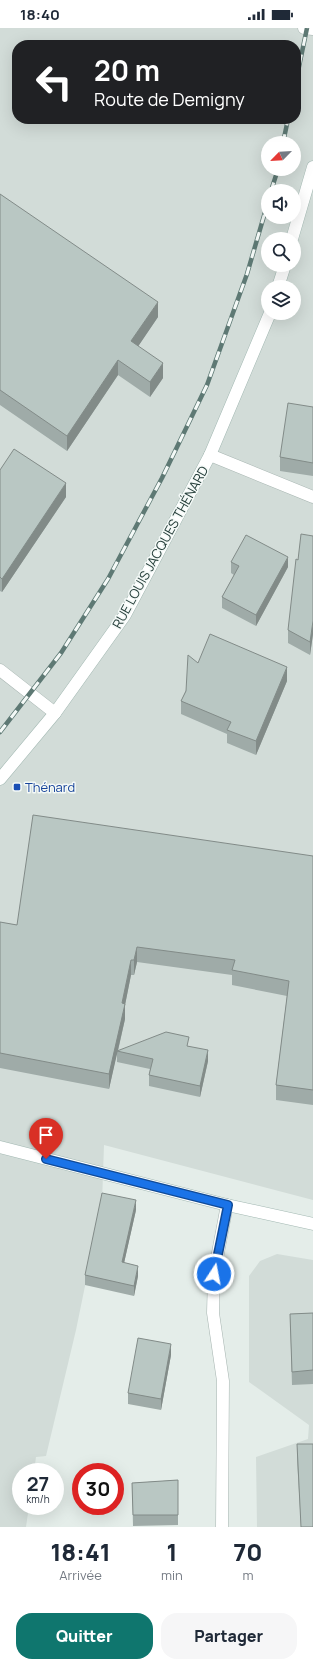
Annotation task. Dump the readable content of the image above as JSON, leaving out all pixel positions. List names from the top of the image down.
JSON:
{
  "streets": {
    "main road": ["RUE LOUIS JACQUES THÉNARD"]
  },
  "places": {
    "transit": ["Thénard"]
  },
  "north": "bottom left",
  "page": {
    "status": "18:40",
    "turn": ["20 m", "Route de Demigny"],
    "speed": "27 km/h",
    "limit": "30",
    "eta": [
      "18:41",
      "Arrivée",
      "1",
      "min",
      "70",
      "m"
    ],
    "buttons": ["Quitter", "Partager"]
  }
}
